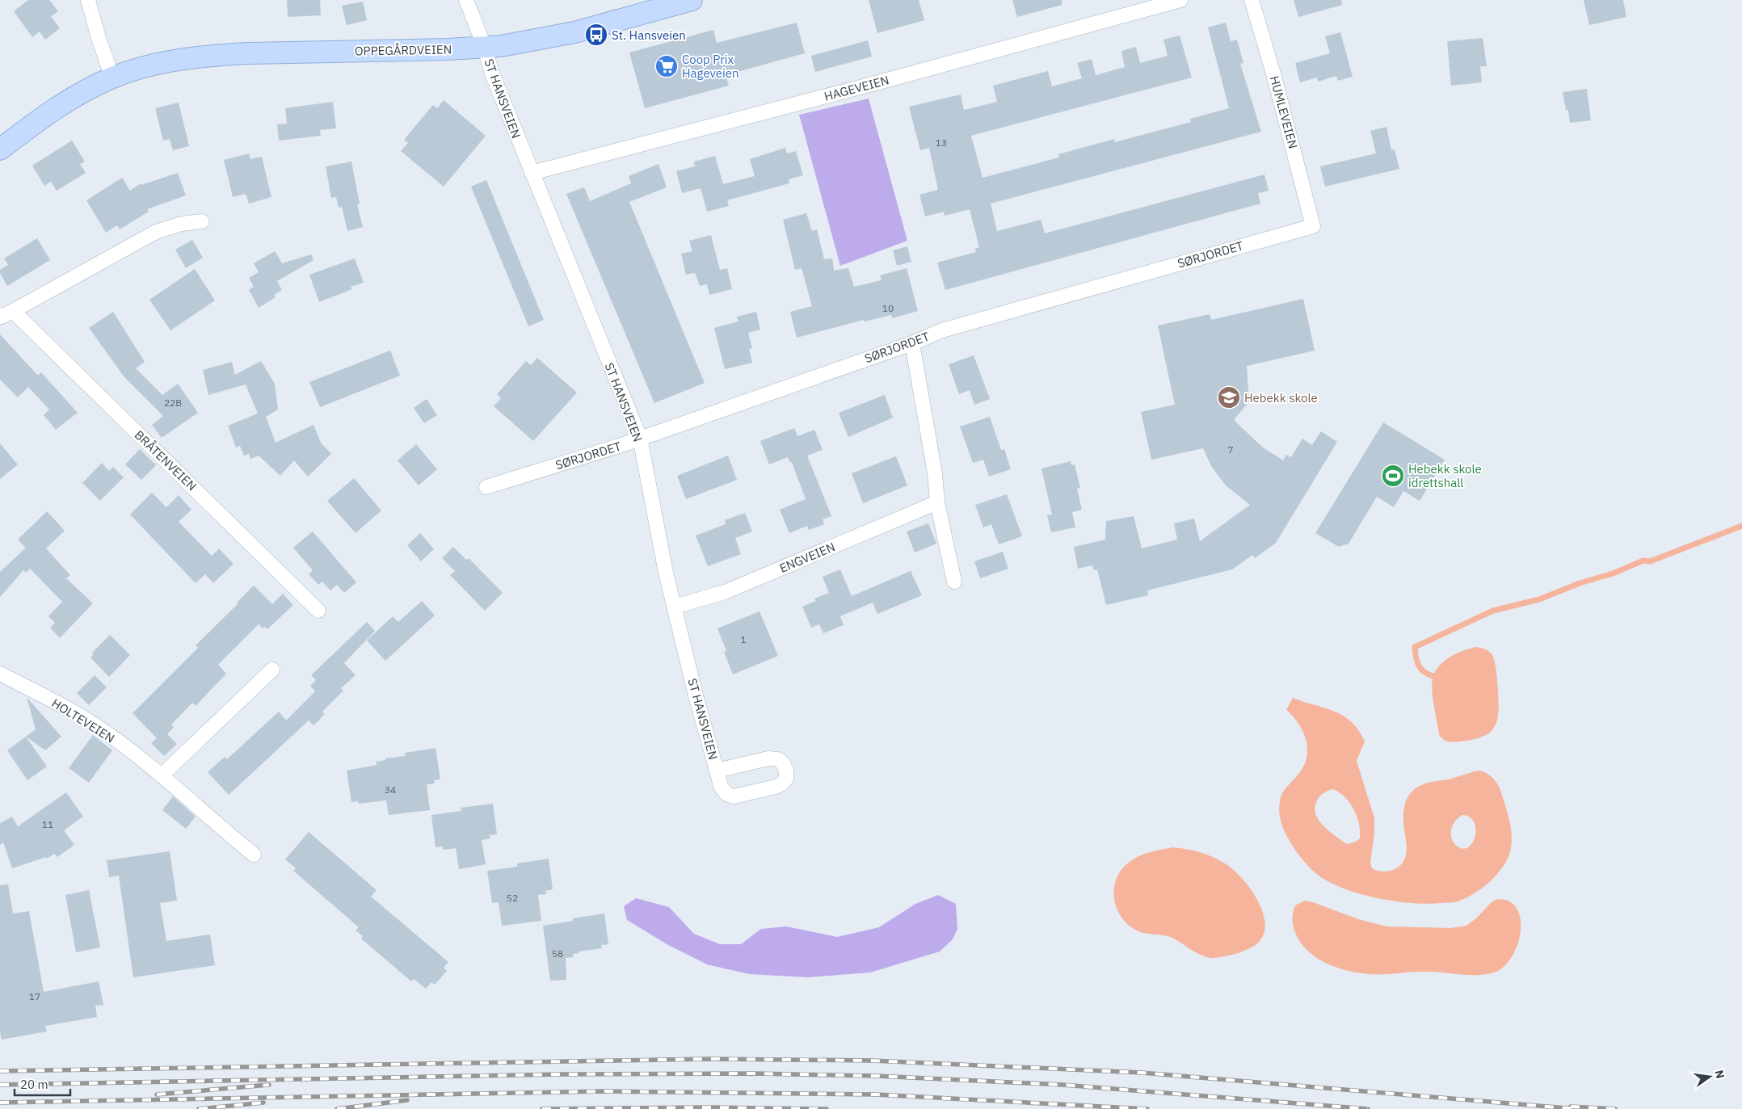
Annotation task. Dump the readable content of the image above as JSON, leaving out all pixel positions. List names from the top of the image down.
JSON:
{
  "streets": {
    "main road": ["OPPEGÅRDVEIEN"],
    "street": [
      "HAGEVEIEN",
      "ST HANSVEIEN",
      "HUMLEVEIEN",
      "SØRJORDET",
      "BRÅTENVEIEN",
      "ENGVEIEN",
      "HOLTEVEIEN"
    ]
  },
  "crossings": [
    ["OPPEGÅRDVEIEN", "ST HANSVEIEN"],
    ["HAGEVEIEN", "ST HANSVEIEN"],
    ["ST HANSVEIEN", "SØRJORDET"],
    ["ST HANSVEIEN", "ENGVEIEN"],
    ["HUMLEVEIEN", "SØRJORDET"]
  ],
  "places": {
    "bus stop": ["St. Hansveien"],
    "supermarket": ["Coop Prix Hageveien"],
    "school or university": ["Hebekk skole"],
    "sports": ["Hebekk skole idrettshall"]
  },
  "house_numbers": [
    "13",
    "10",
    "22B",
    "7",
    "1",
    "34",
    "11",
    "52",
    "58",
    "17"
  ],
  "scale_bar": "20 m",
  "north": "right"
}
